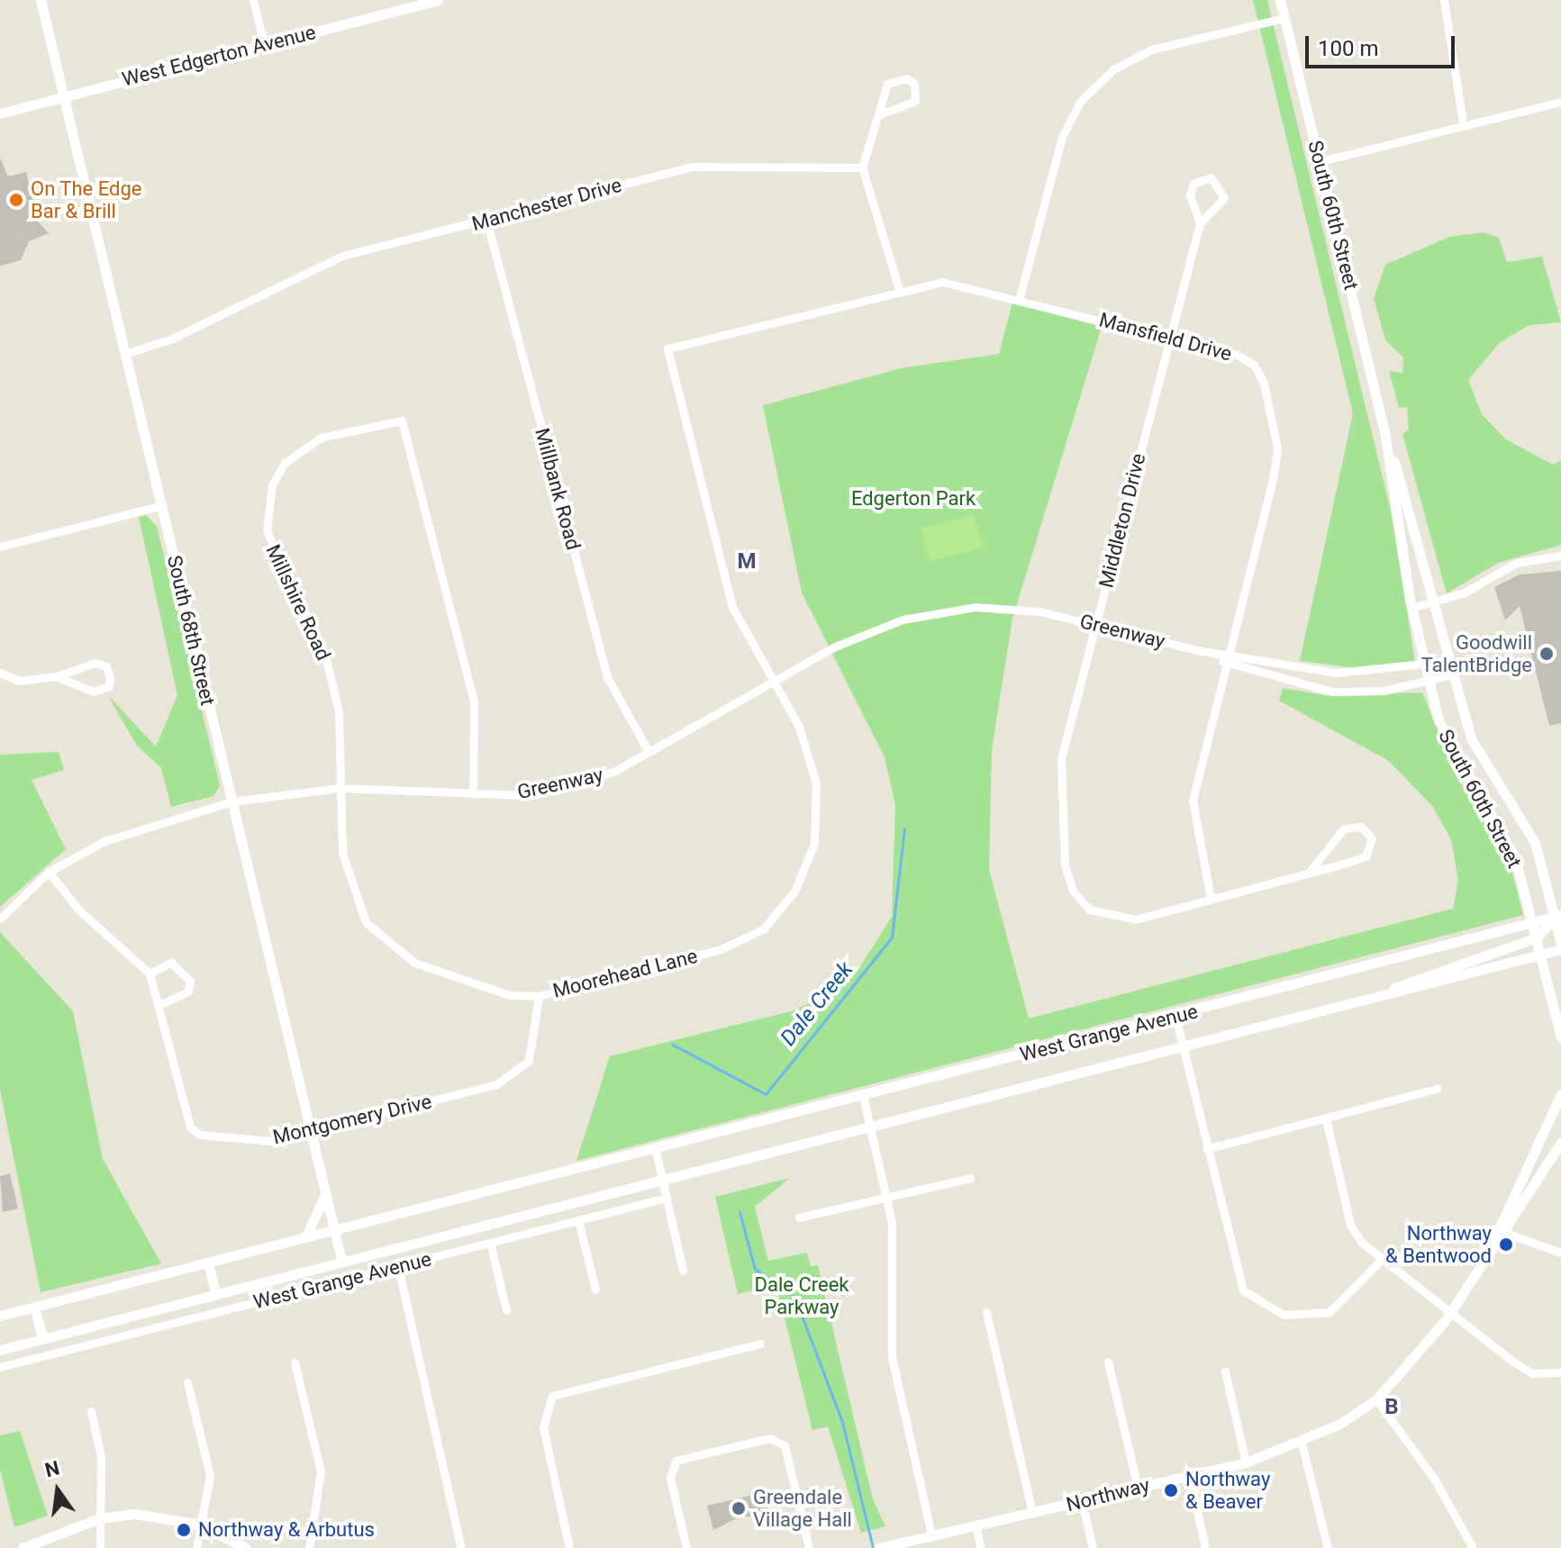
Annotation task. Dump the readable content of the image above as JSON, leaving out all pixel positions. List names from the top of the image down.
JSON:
{
  "streets": {
    "street": [
      "West Edgerton Avenue",
      "Manchester Drive",
      "South 60th Street",
      "Mansfield Drive",
      "Millbank Road",
      "Middleton Drive",
      "Millshire Road",
      "South 68th Street",
      "Greenway",
      "Moorehead Lane",
      "West Grange Avenue",
      "Montgomery Drive",
      "Northway"
    ]
  },
  "crossings": [
    ["West Edgerton Avenue", "South 68th Street"],
    ["Manchester Drive", "Millbank Road"],
    ["Manchester Drive", "South 68th Street"],
    ["South 60th Street", "Greenway"],
    ["South 60th Street", "West Grange Avenue"],
    ["Mansfield Drive", "Middleton Drive"],
    ["Mansfield Drive", "Greenway"],
    ["Mansfield Drive", "Moorehead Lane"],
    ["Millbank Road", "Greenway"],
    ["Middleton Drive", "Greenway"],
    ["Millshire Road", "Greenway"],
    ["Millshire Road", "Moorehead Lane"],
    ["South 68th Street", "Greenway"],
    ["South 68th Street", "West Grange Avenue"],
    ["South 68th Street", "Montgomery Drive"],
    ["Greenway", "Moorehead Lane"],
    ["Greenway", "Montgomery Drive"],
    ["Moorehead Lane", "Montgomery Drive"]
  ],
  "districts": ["M", "B"],
  "water": ["Dale Creek"],
  "parks": ["Edgerton Park", "Dale Creek Parkway"],
  "places": [
    "On The Edge Bar & Brill",
    "Goodwill TalentBridge",
    "Northway & Bentwood",
    "Northway & Beaver",
    "Greendale Village Hall",
    "Northway & Arbutus"
  ],
  "scale_bar": "100 m",
  "north": "top"
}
